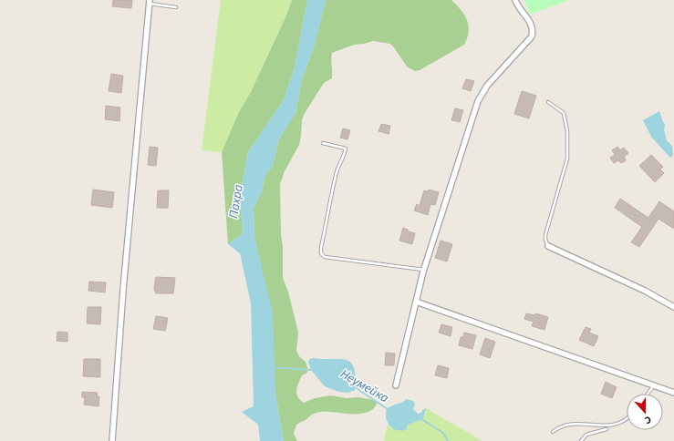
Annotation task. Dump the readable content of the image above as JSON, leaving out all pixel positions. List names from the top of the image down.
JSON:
{
  "water": ["Пахра", "Неумейка"],
  "north": "bottom"
}
